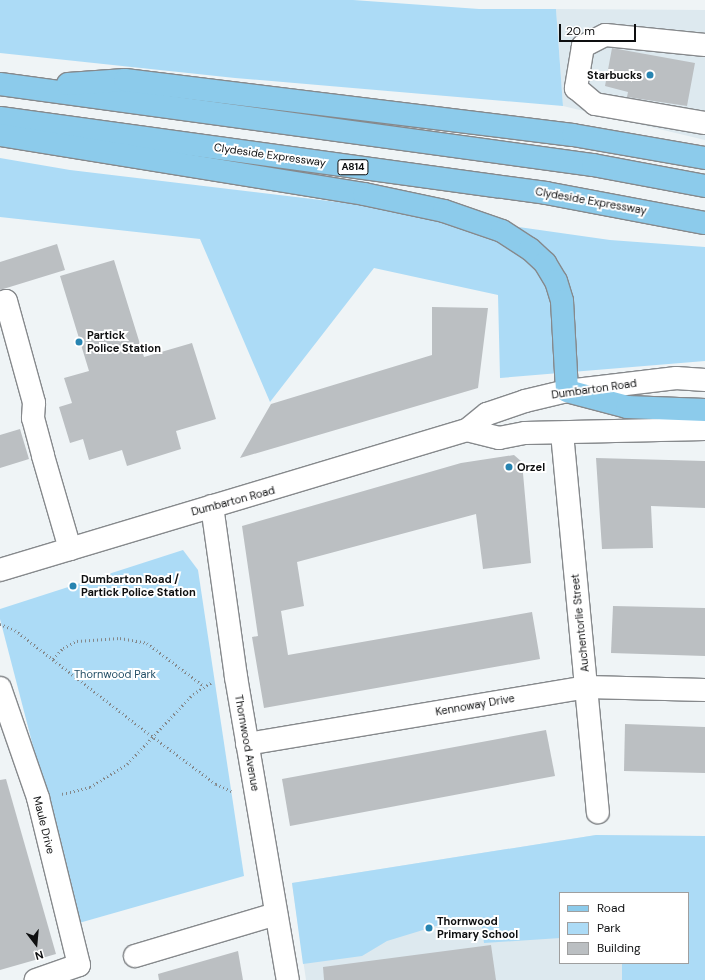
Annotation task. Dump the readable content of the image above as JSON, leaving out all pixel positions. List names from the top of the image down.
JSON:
{
  "streets": {
    "main road": ["Clydeside Expressway", "A814"],
    "street": [
      "Dumbarton Road",
      "Auchentorlie Street",
      "Kennoway Drive",
      "Thornwood Avenue",
      "Maule Drive"
    ]
  },
  "crossings": [
    ["Dumbarton Road", "Thornwood Avenue"],
    ["Auchentorlie Street", "Kennoway Drive"],
    ["Kennoway Drive", "Thornwood Avenue"]
  ],
  "parks": ["Thornwood Park"],
  "places": [
    "Starbucks",
    "Partick Police Station",
    "Orzel",
    "Dumbarton Road / Partick Police Station",
    "Thornwood Primary School"
  ],
  "legend": ["Road", "Park", "Building"],
  "scale_bar": "20 m",
  "north": "bottom"
}
